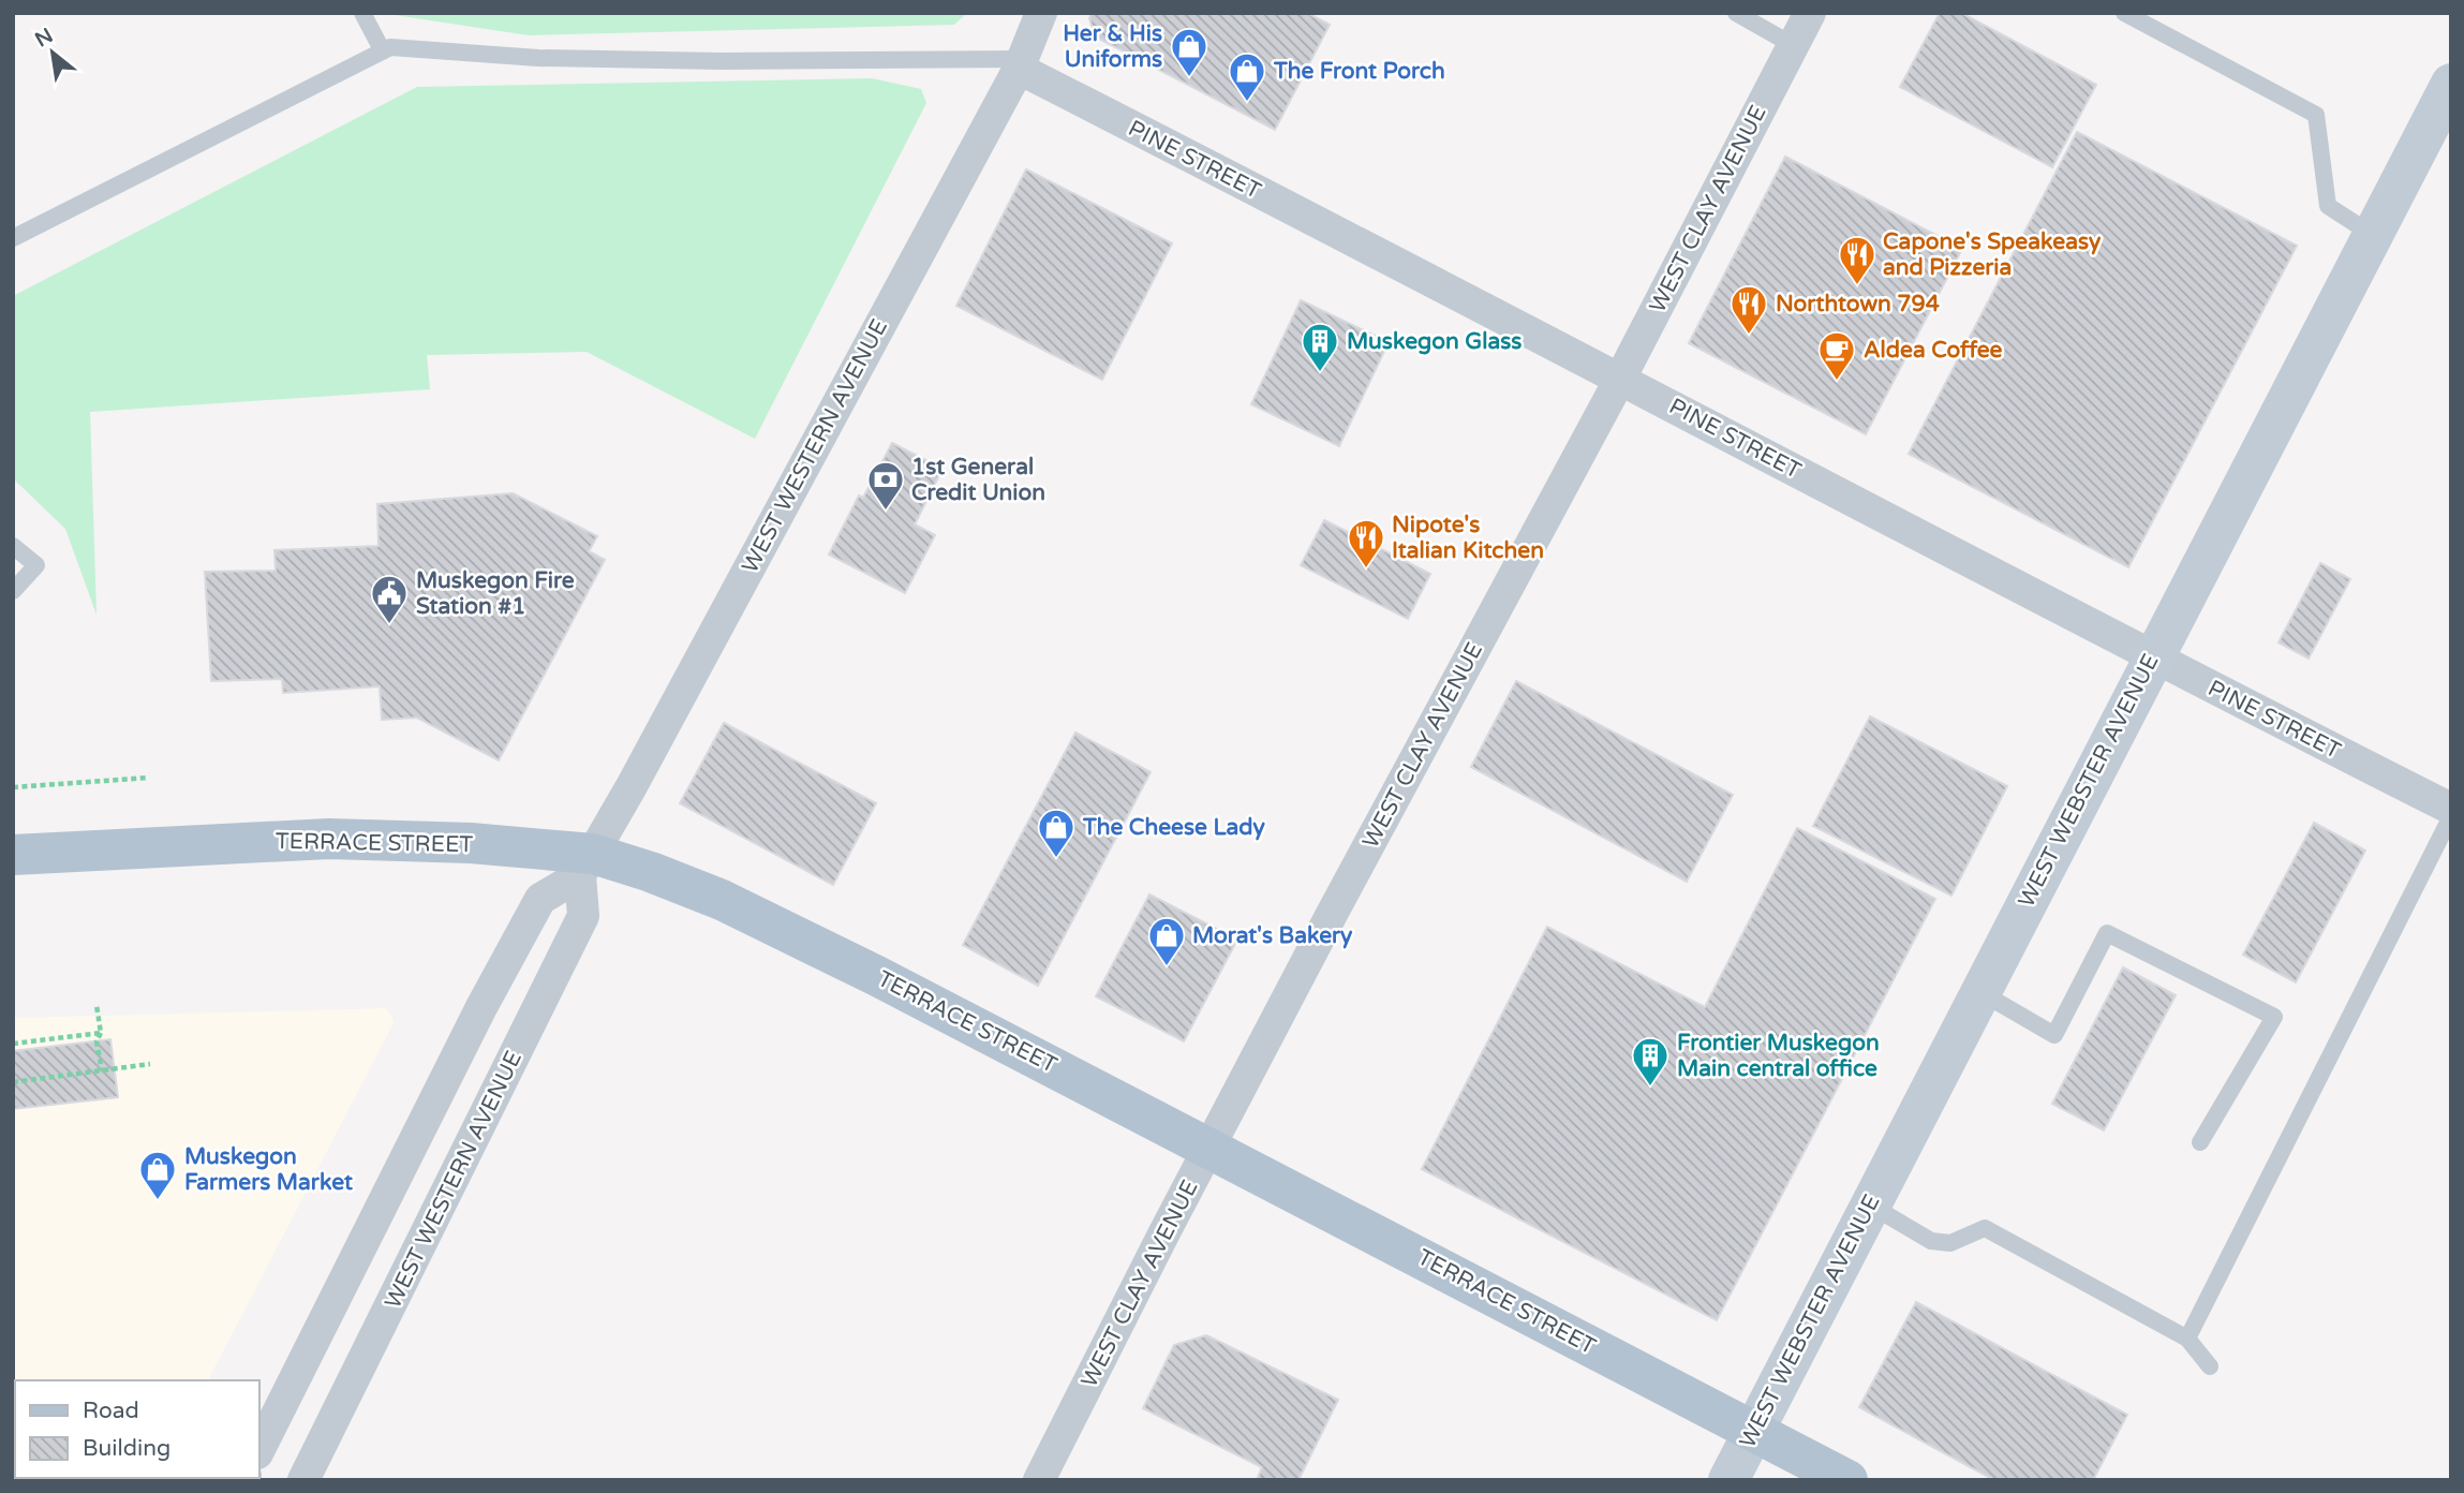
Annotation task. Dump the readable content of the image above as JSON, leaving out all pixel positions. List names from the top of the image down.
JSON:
{
  "streets": {
    "main road": ["WEST WEBSTER AVENUE", "TERRACE STREET"],
    "street": ["PINE STREET", "WEST CLAY AVENUE", "WEST WESTERN AVENUE"]
  },
  "crossings": [
    ["PINE STREET", "WEST CLAY AVENUE"],
    ["PINE STREET", "WEST WESTERN AVENUE"],
    ["PINE STREET", "WEST WEBSTER AVENUE"],
    ["WEST CLAY AVENUE", "TERRACE STREET"],
    ["WEST WESTERN AVENUE", "TERRACE STREET"],
    ["WEST WEBSTER AVENUE", "TERRACE STREET"]
  ],
  "places": {
    "shop": [
      "Her & His Uniforms",
      "The Front Porch",
      "The Cheese Lady",
      "Morat's Bakery",
      "Muskegon Farmers Market"
    ],
    "restaurant": ["Capone's Speakeasy and Pizzeria", "Northtown 794", "Nipote's Italian Kitchen"],
    "building": ["Muskegon Glass", "Frontier Muskegon Main central office"],
    "cafe": ["Aldea Coffee"],
    "bank": ["1st General Credit Union"],
    "public building": ["Muskegon Fire Station #1"]
  },
  "legend": ["Road", "Building"],
  "north": "top left"
}
